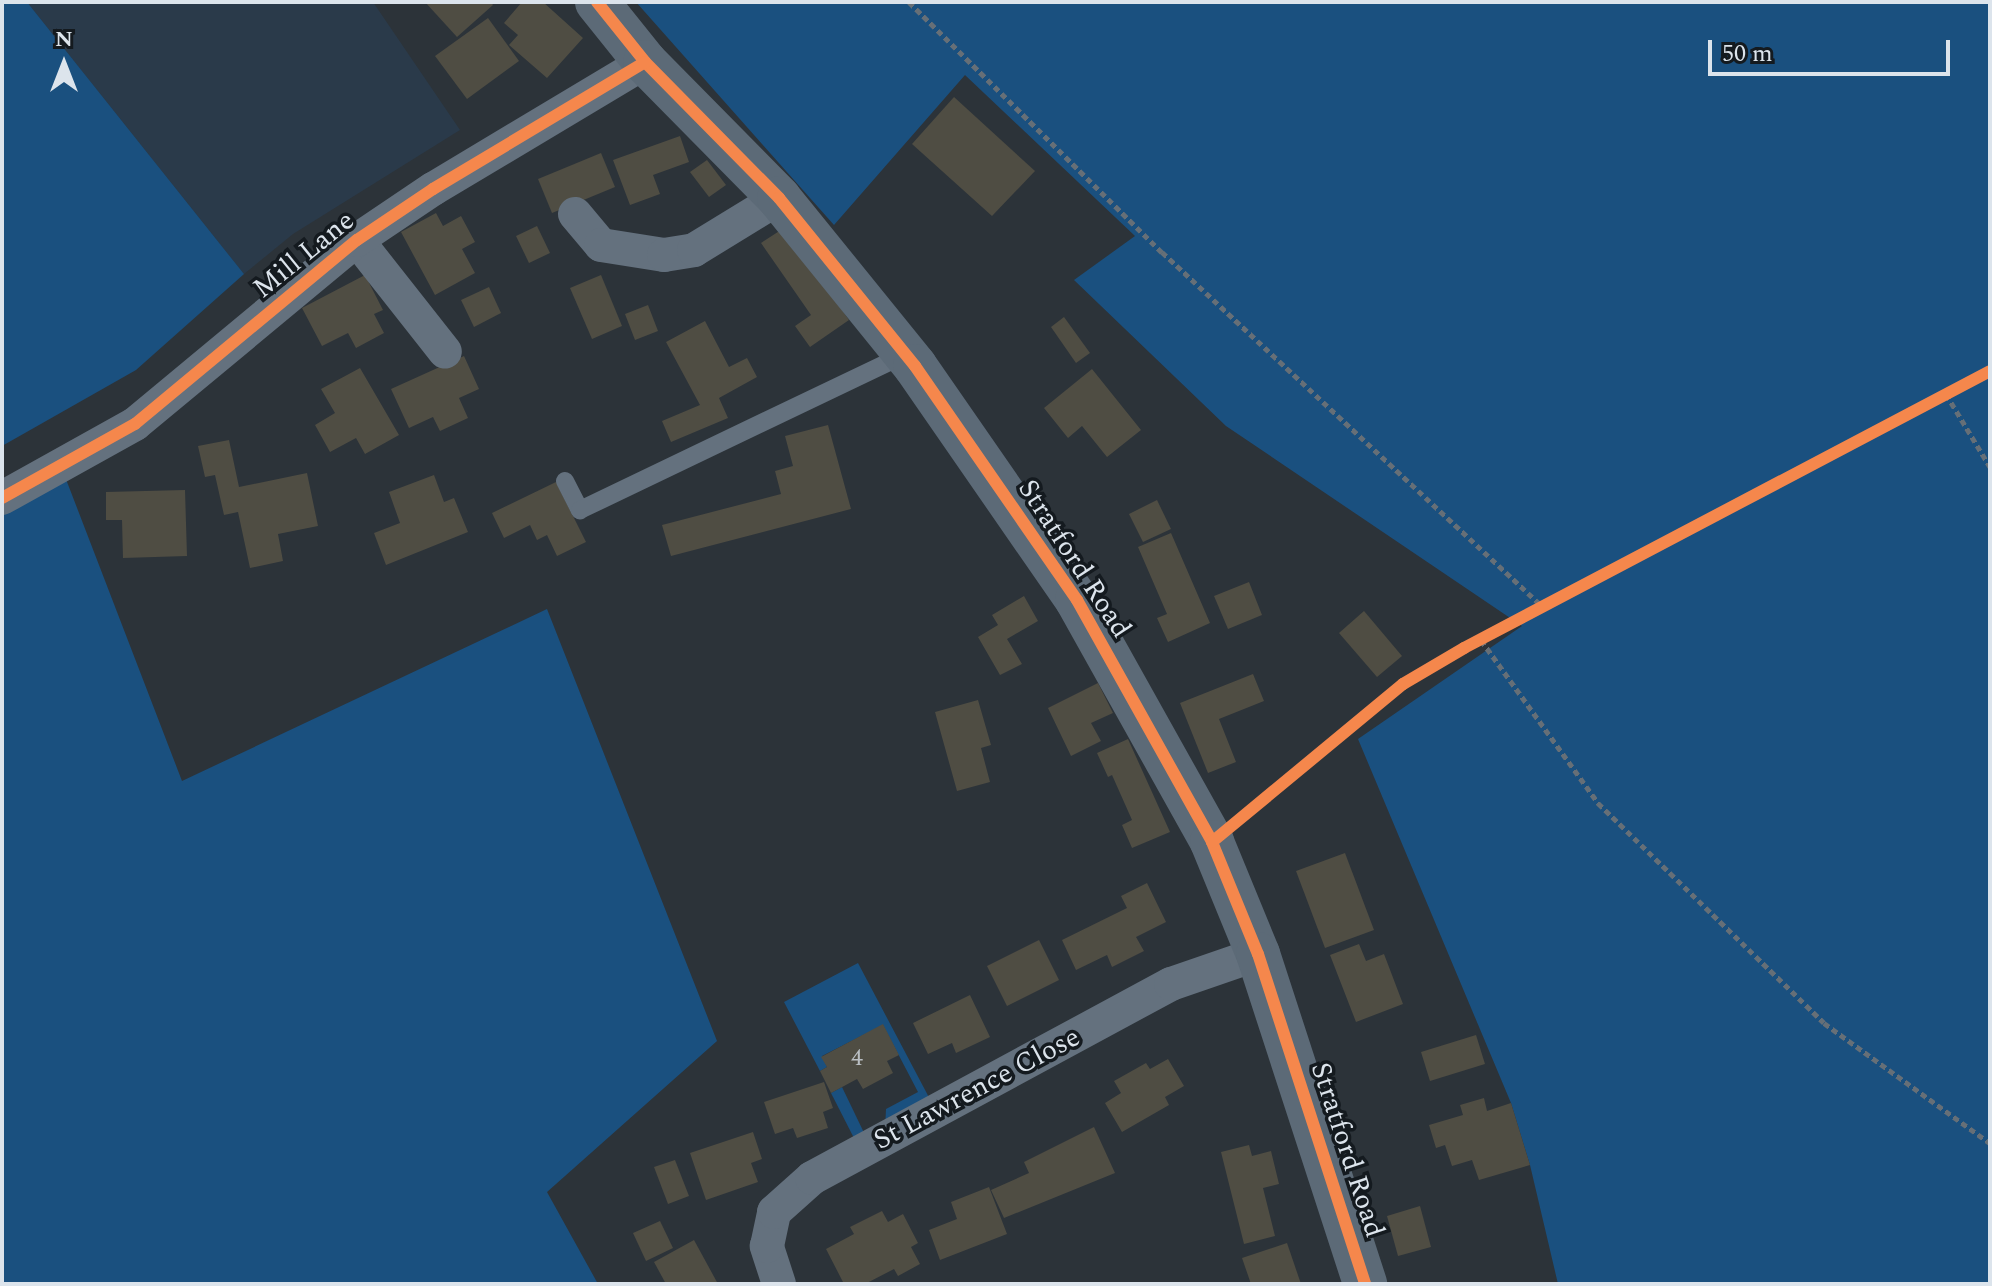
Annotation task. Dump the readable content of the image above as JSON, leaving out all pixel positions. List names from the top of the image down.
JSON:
{
  "streets": {
    "street": ["Mill Lane", "Stratford Road", "St Lawrence Close"]
  },
  "crossings": [
    ["Mill Lane", "Stratford Road"],
    ["Stratford Road", "St Lawrence Close"]
  ],
  "house_numbers": ["4"],
  "scale_bar": "50 m",
  "north": "top"
}
